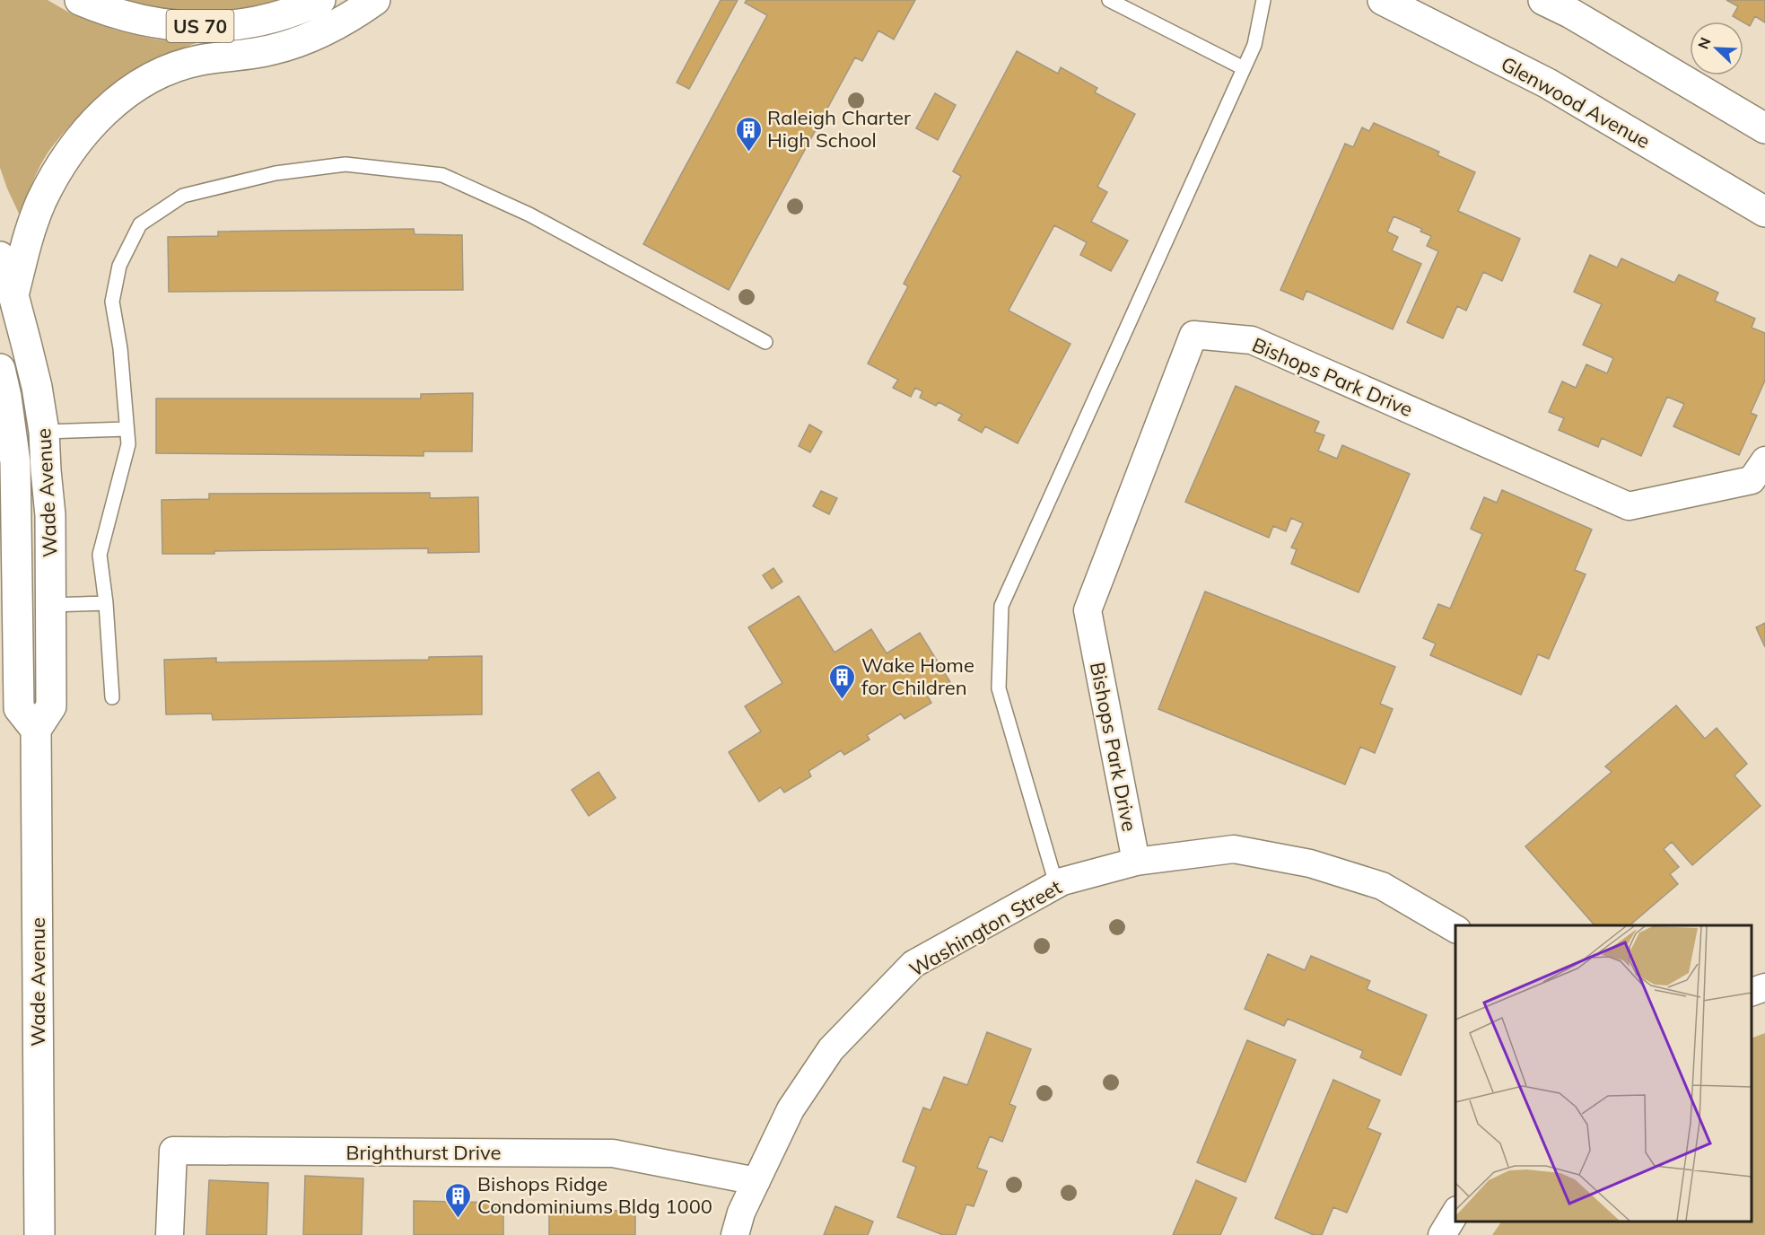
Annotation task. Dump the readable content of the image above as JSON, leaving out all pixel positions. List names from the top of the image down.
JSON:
{
  "streets": {
    "main road": ["US 70", "Glenwood Avenue", "Wade Avenue"],
    "street": ["Bishops Park Drive", "Washington Street", "Brighthurst Drive"]
  },
  "crossings": [
    ["Bishops Park Drive", "Washington Street"],
    ["Washington Street", "Brighthurst Drive"]
  ],
  "places": {
    "building": ["Raleigh Charter High School", "Wake Home for Children", "Bishops Ridge Condominiums Bldg 1000"]
  },
  "north": "top left"
}
